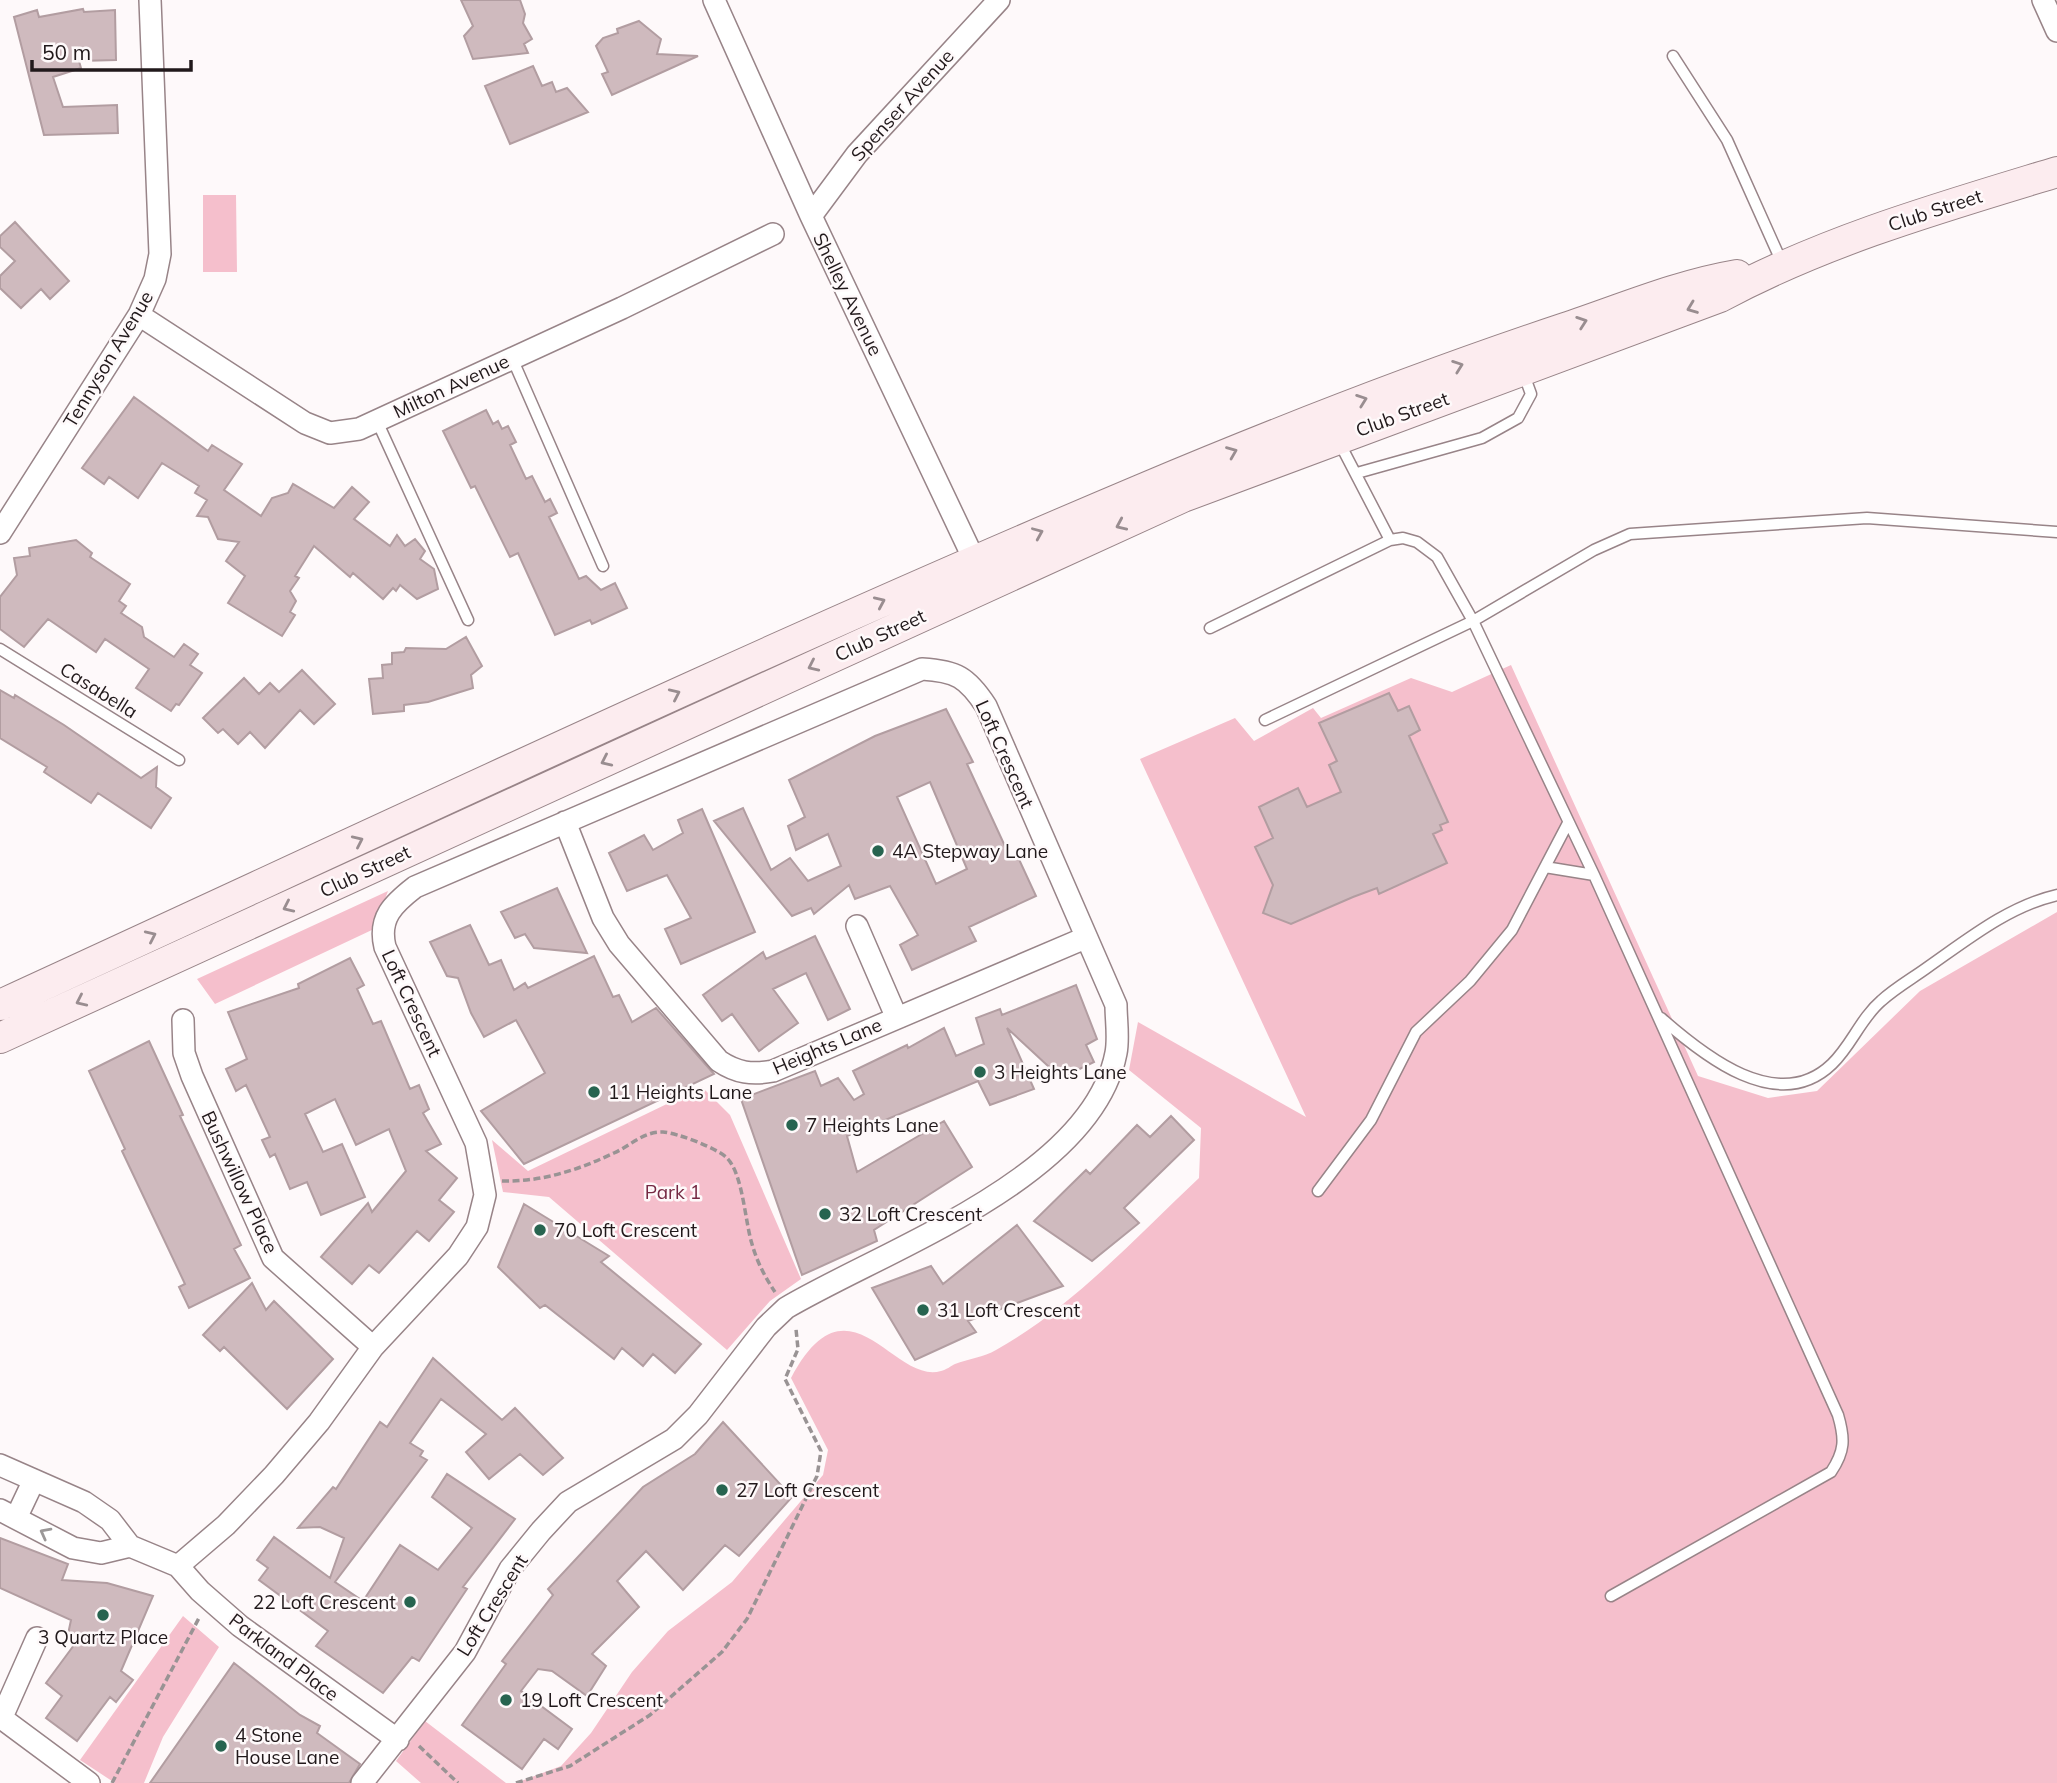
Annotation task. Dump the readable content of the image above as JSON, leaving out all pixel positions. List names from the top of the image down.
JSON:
{
  "streets": {
    "main road": ["Club Street"],
    "street": [
      "Spenser Avenue",
      "Shelley Avenue",
      "Tennyson Avenue",
      "Milton Avenue",
      "Loft Crescent",
      "Heights Lane",
      "Bushwillow Place",
      "Parkland Place"
    ],
    "lane": ["Casabella"]
  },
  "crossings": [
    ["Spenser Avenue", "Shelley Avenue"],
    ["Club Street", "Shelley Avenue"],
    ["Tennyson Avenue", "Milton Avenue"],
    ["Loft Crescent", "Heights Lane"],
    ["Loft Crescent", "Bushwillow Place"],
    ["Loft Crescent", "Parkland Place"]
  ],
  "parks": ["Park 1"],
  "places": [
    "4A Stepway Lane",
    "3 Heights Lane",
    "11 Heights Lane",
    "7 Heights Lane",
    "32 Loft Crescent",
    "70 Loft Crescent",
    "31 Loft Crescent",
    "27 Loft Crescent",
    "22 Loft Crescent",
    "3 Quartz Place",
    "19 Loft Crescent",
    "4 Stone House Lane"
  ],
  "scale_bar": "50 m"
}
